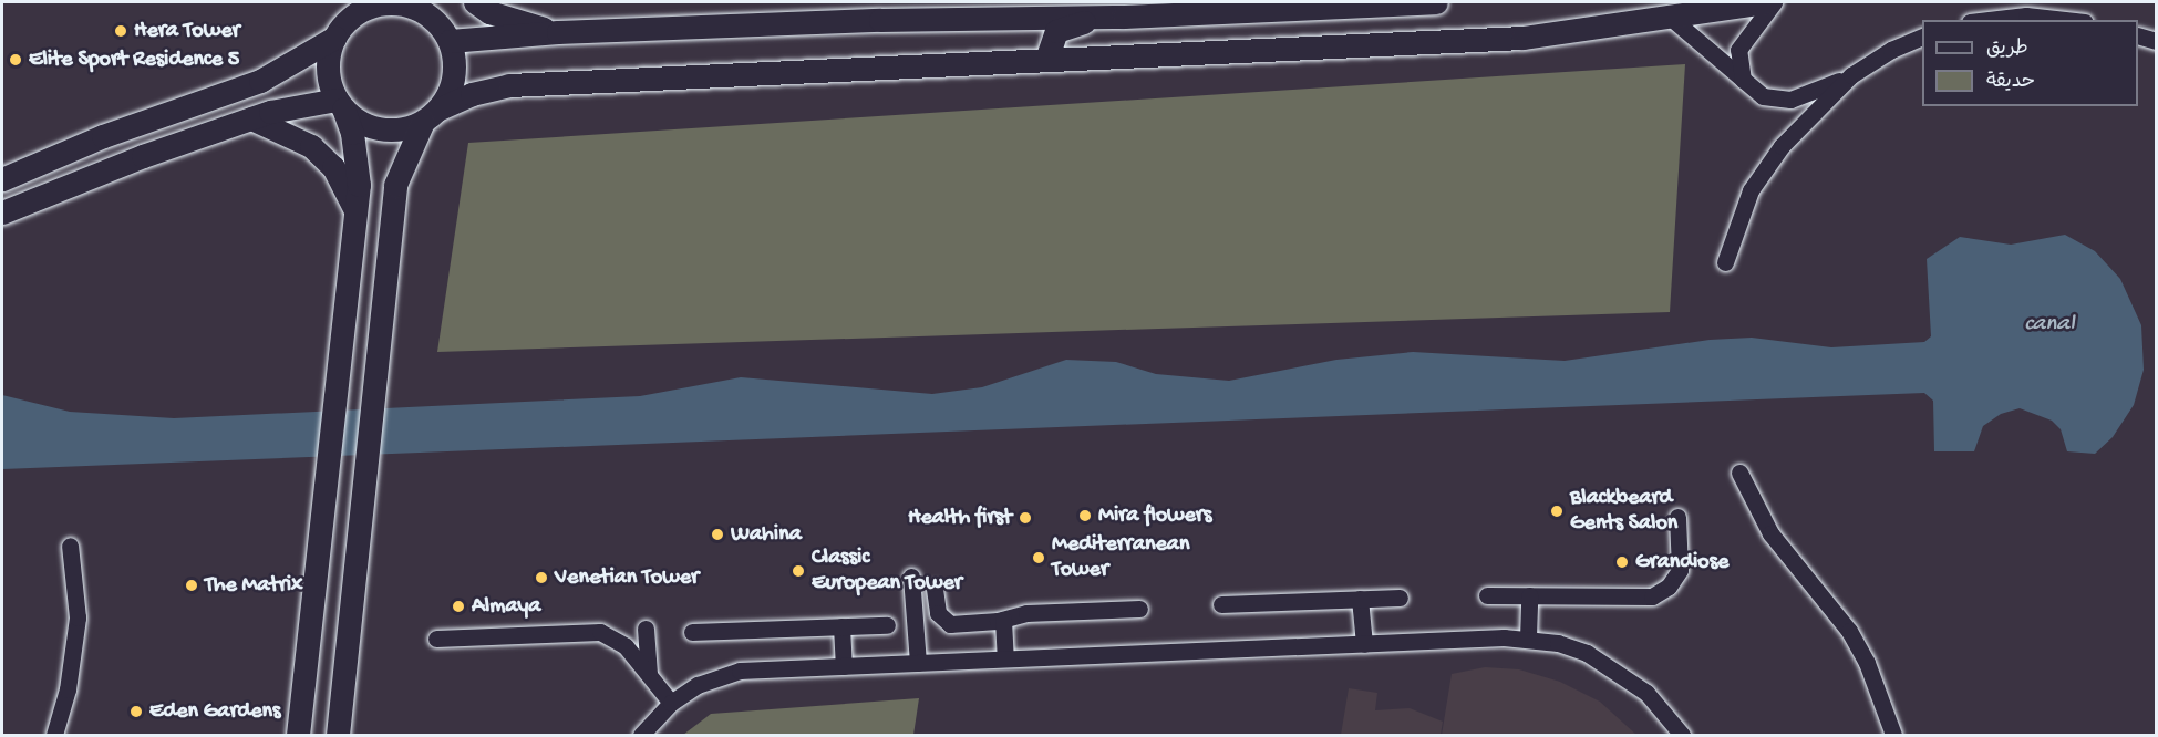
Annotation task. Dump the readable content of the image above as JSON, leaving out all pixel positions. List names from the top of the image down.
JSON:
{
  "water": ["canal"],
  "places": [
    "Hera Tower",
    "Elite Sport Residence 5",
    "Blackbeard Gents Salon",
    "Mira flowers",
    "Health first",
    "Wahina",
    "Mediterranean Tower",
    "Grandiose",
    "Classic European Tower",
    "Venetian Tower",
    "The Matrix",
    "Almaya",
    "Eden Gardens"
  ],
  "legend": ["طريق", "حديقة"]
}
